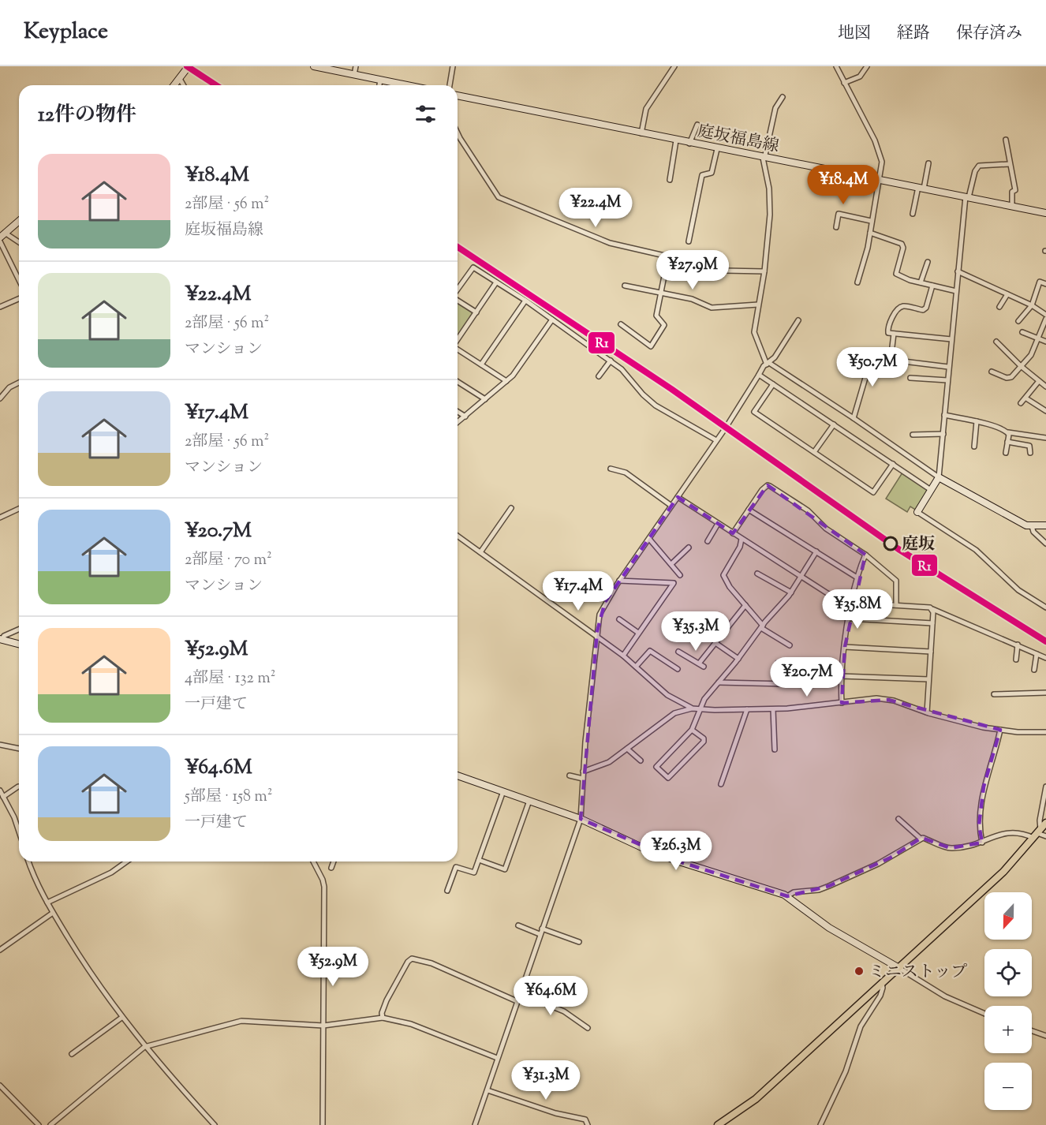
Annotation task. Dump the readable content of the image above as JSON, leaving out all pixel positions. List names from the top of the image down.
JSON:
{
  "streets": {
    "main road": ["庭坂福島線"]
  },
  "places": ["庭坂", "ミニストップ"],
  "lines": ["transit line R1"],
  "north": "bottom",
  "page": {
    "header": "Keyplace",
    "nav": ["地図", "経路", "保存済み"],
    "heading": "12件の物件",
    "list": [
      {
        "name": "¥18.4M",
        "note": "2部屋 · 56 m² · 庭坂福島線"
      },
      {
        "name": "¥22.4M",
        "note": "2部屋 · 56 m² · マンション"
      },
      {
        "name": "¥17.4M",
        "note": "2部屋 · 56 m² · マンション"
      },
      {
        "name": "¥20.7M",
        "note": "2部屋 · 70 m² · マンション"
      },
      {
        "name": "¥52.9M",
        "note": "4部屋 · 132 m² · 一戸建て"
      },
      {
        "name": "¥64.6M",
        "note": "5部屋 · 158 m² · 一戸建て"
      }
    ],
    "price": [
      "¥18.4M",
      "¥22.4M",
      "¥27.9M",
      "¥50.7M",
      "¥17.4M",
      "¥35.8M",
      "¥35.3M",
      "¥20.7M",
      "¥26.3M",
      "¥52.9M",
      "¥64.6M",
      "¥31.3M"
    ],
    "map_buttons": ["+", "−"]
  }
}
